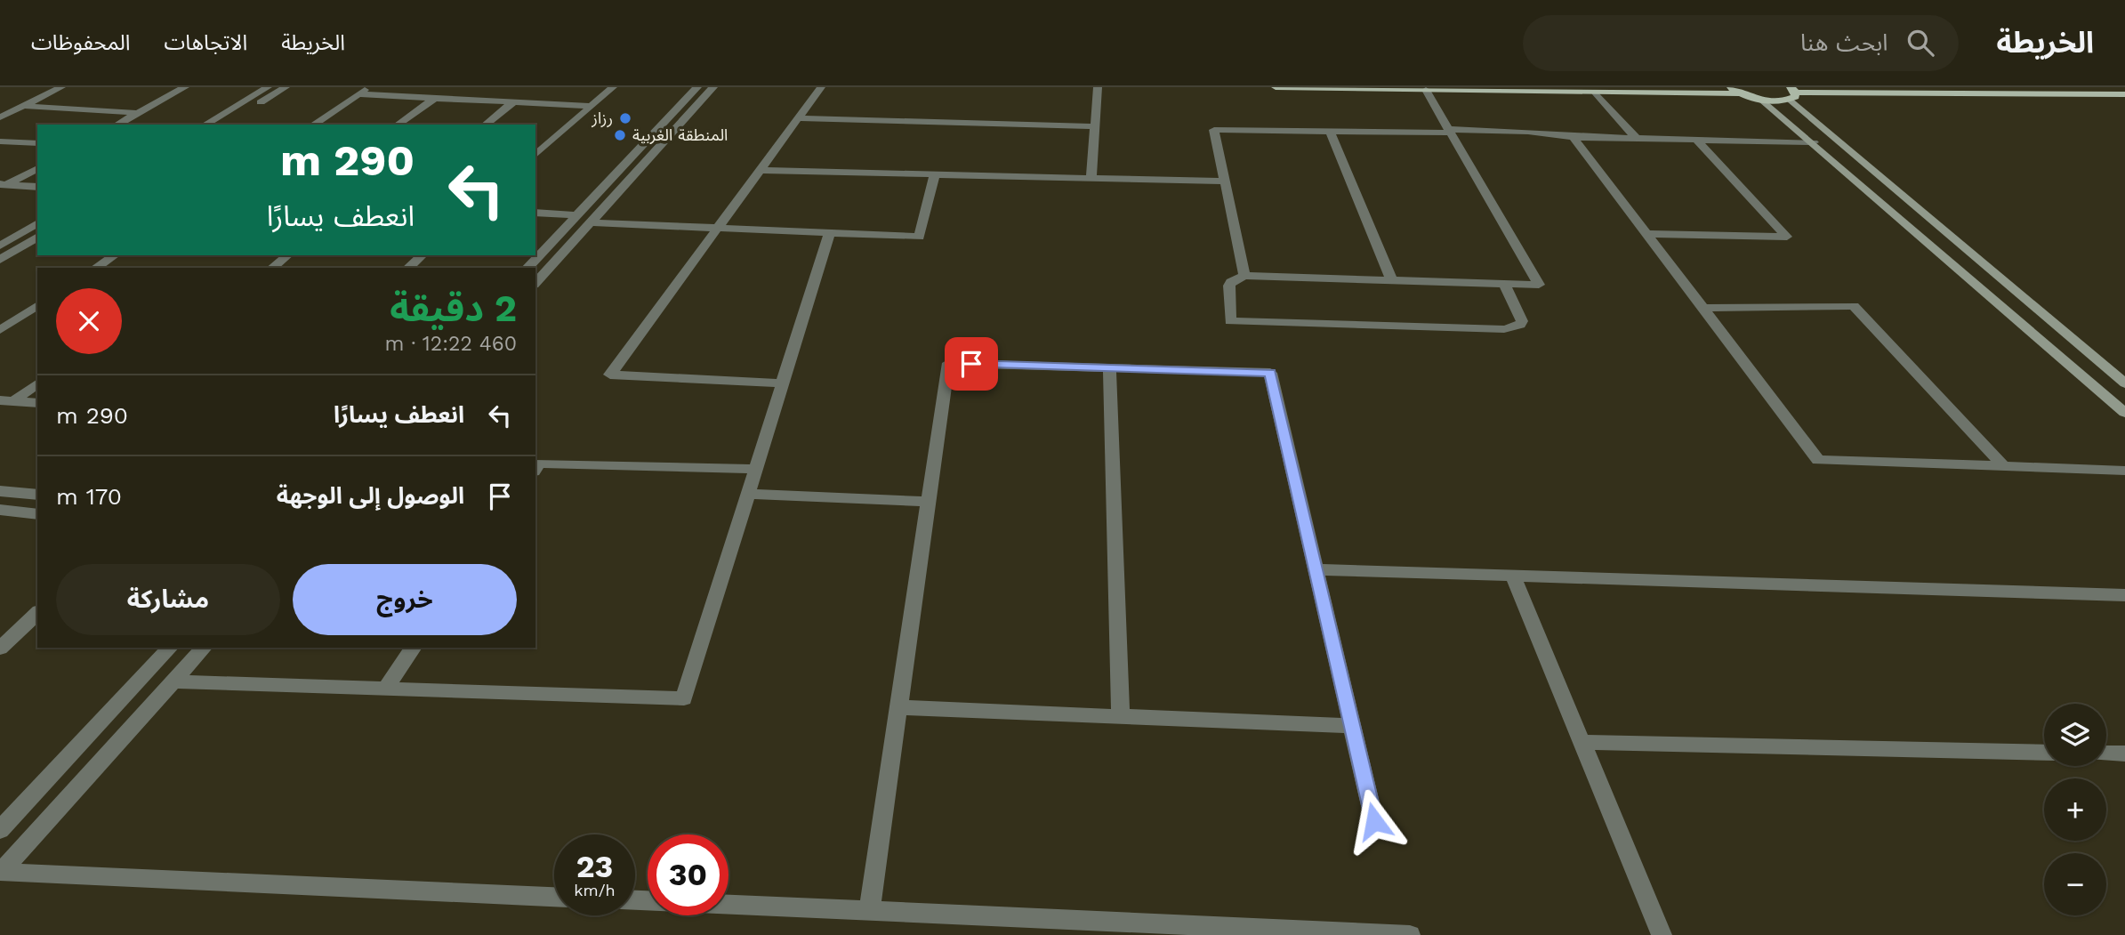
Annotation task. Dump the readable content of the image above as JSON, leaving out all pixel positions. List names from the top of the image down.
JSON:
{
  "places": ["رزاز", "المنطقة الغربية"],
  "page": {
    "header": "الخريطة",
    "search": "ابحث هنا",
    "nav": ["الخريطة", "الاتجاهات", "المحفوظات"],
    "turn": ["290 m", "انعطف يسارًا"],
    "heading": ["2 دقيقة", "460 m · 12:22"],
    "list": [
      {
        "name": "انعطف يسارًا",
        "value": "290 m"
      },
      {
        "name": "الوصول إلى الوجهة",
        "value": "170 m"
      }
    ],
    "buttons": ["خروج", "مشاركة"],
    "map_buttons": ["+", "−"],
    "speed": "23 km/h",
    "limit": "30"
  }
}
